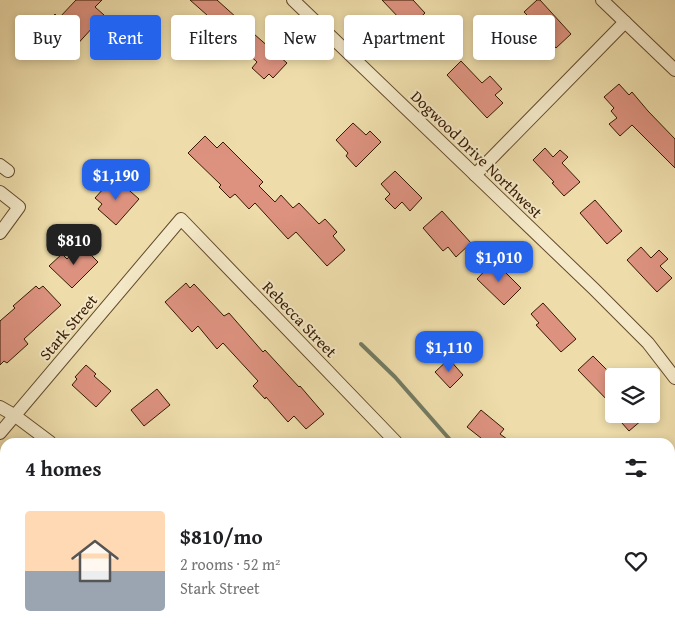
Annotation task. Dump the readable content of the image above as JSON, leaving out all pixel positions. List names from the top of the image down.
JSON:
{
  "streets": {
    "street": ["Dogwood Drive Northwest", "Rebecca Street", "Stark Street"]
  },
  "crossings": [
    ["Rebecca Street", "Stark Street"]
  ],
  "page": {
    "chip": [
      "Buy",
      "Rent",
      "Filters",
      "New",
      "Apartment",
      "House"
    ],
    "price": [
      "$1,190",
      "$810",
      "$1,010",
      "$1,110"
    ],
    "heading": "4 homes",
    "list": [
      {
        "name": "$810/mo",
        "note": "2 rooms · 52 m² · Stark Street"
      }
    ]
  }
}
